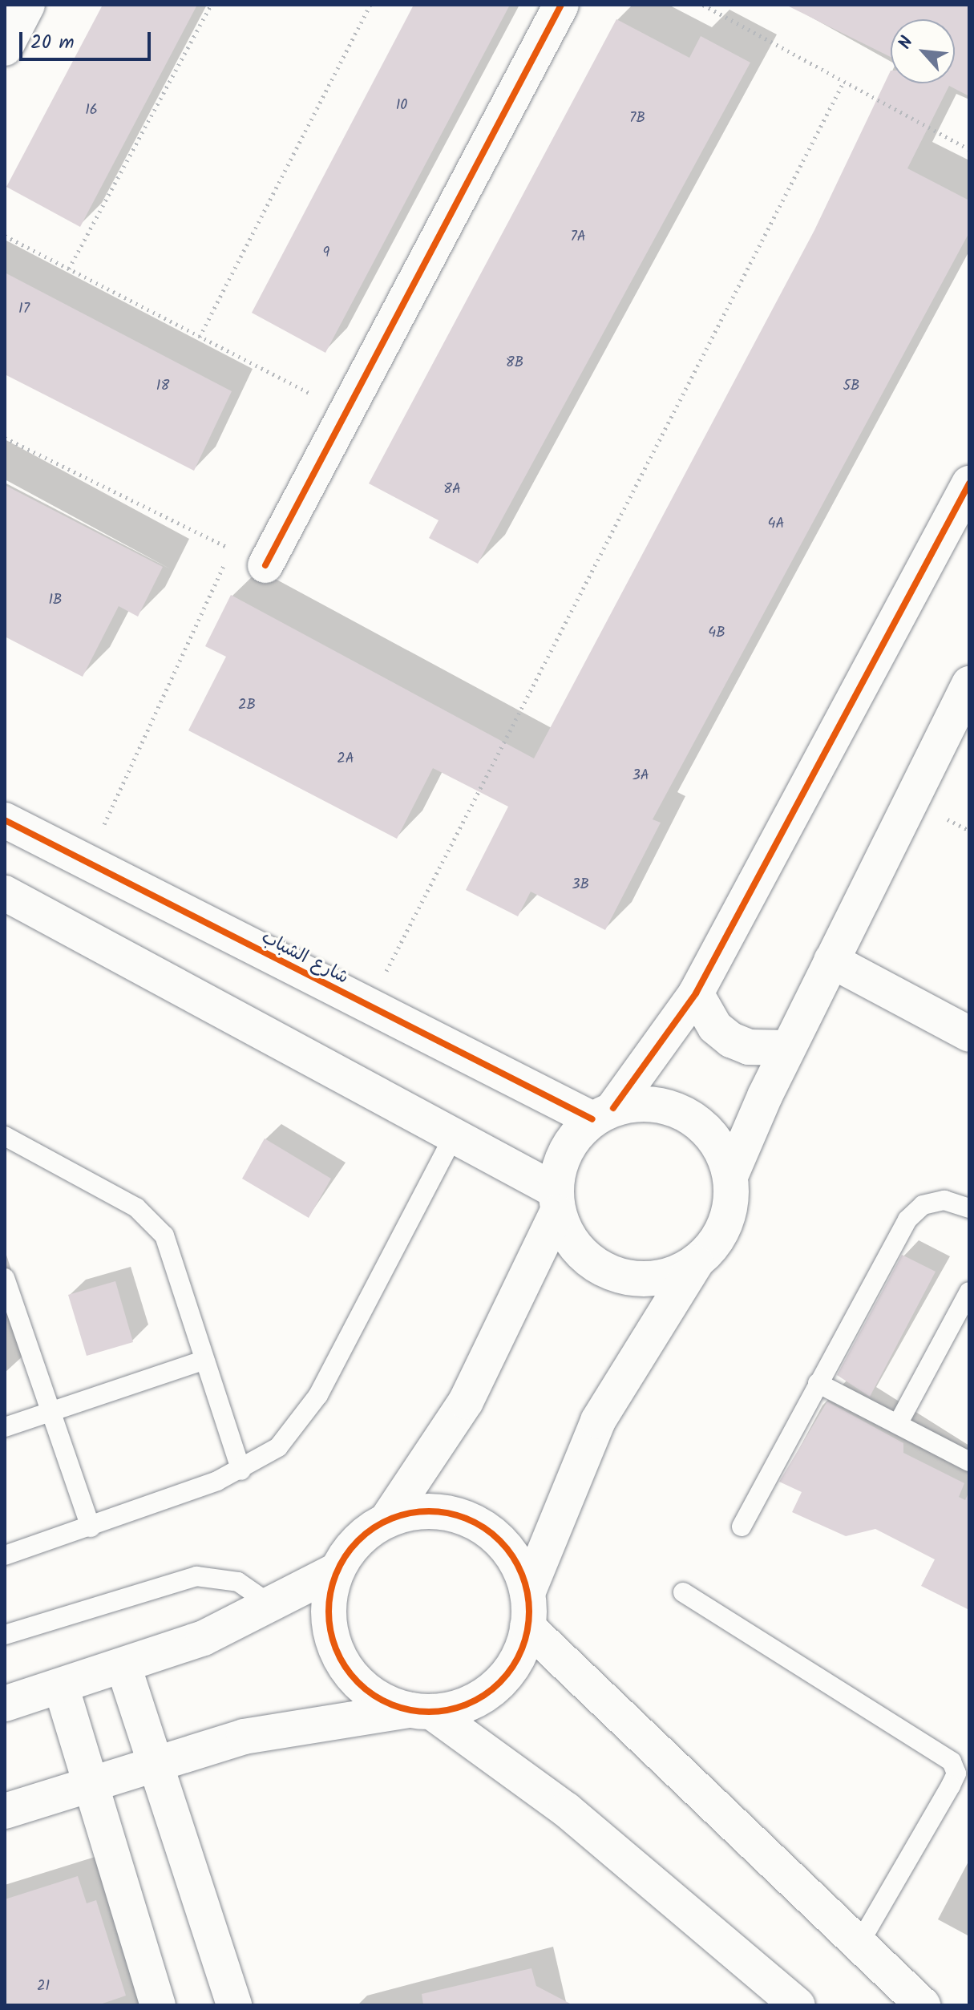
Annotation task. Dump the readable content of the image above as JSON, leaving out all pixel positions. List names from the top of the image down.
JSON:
{
  "streets": {
    "street": ["شارع الشباب"]
  },
  "house_numbers": [
    "10",
    "16",
    "7B",
    "7A",
    "9",
    "17",
    "8B",
    "18",
    "5B",
    "8A",
    "4A",
    "1B",
    "4B",
    "2B",
    "2A",
    "3A",
    "3B",
    "21"
  ],
  "scale_bar": "20 m",
  "north": "top left"
}
